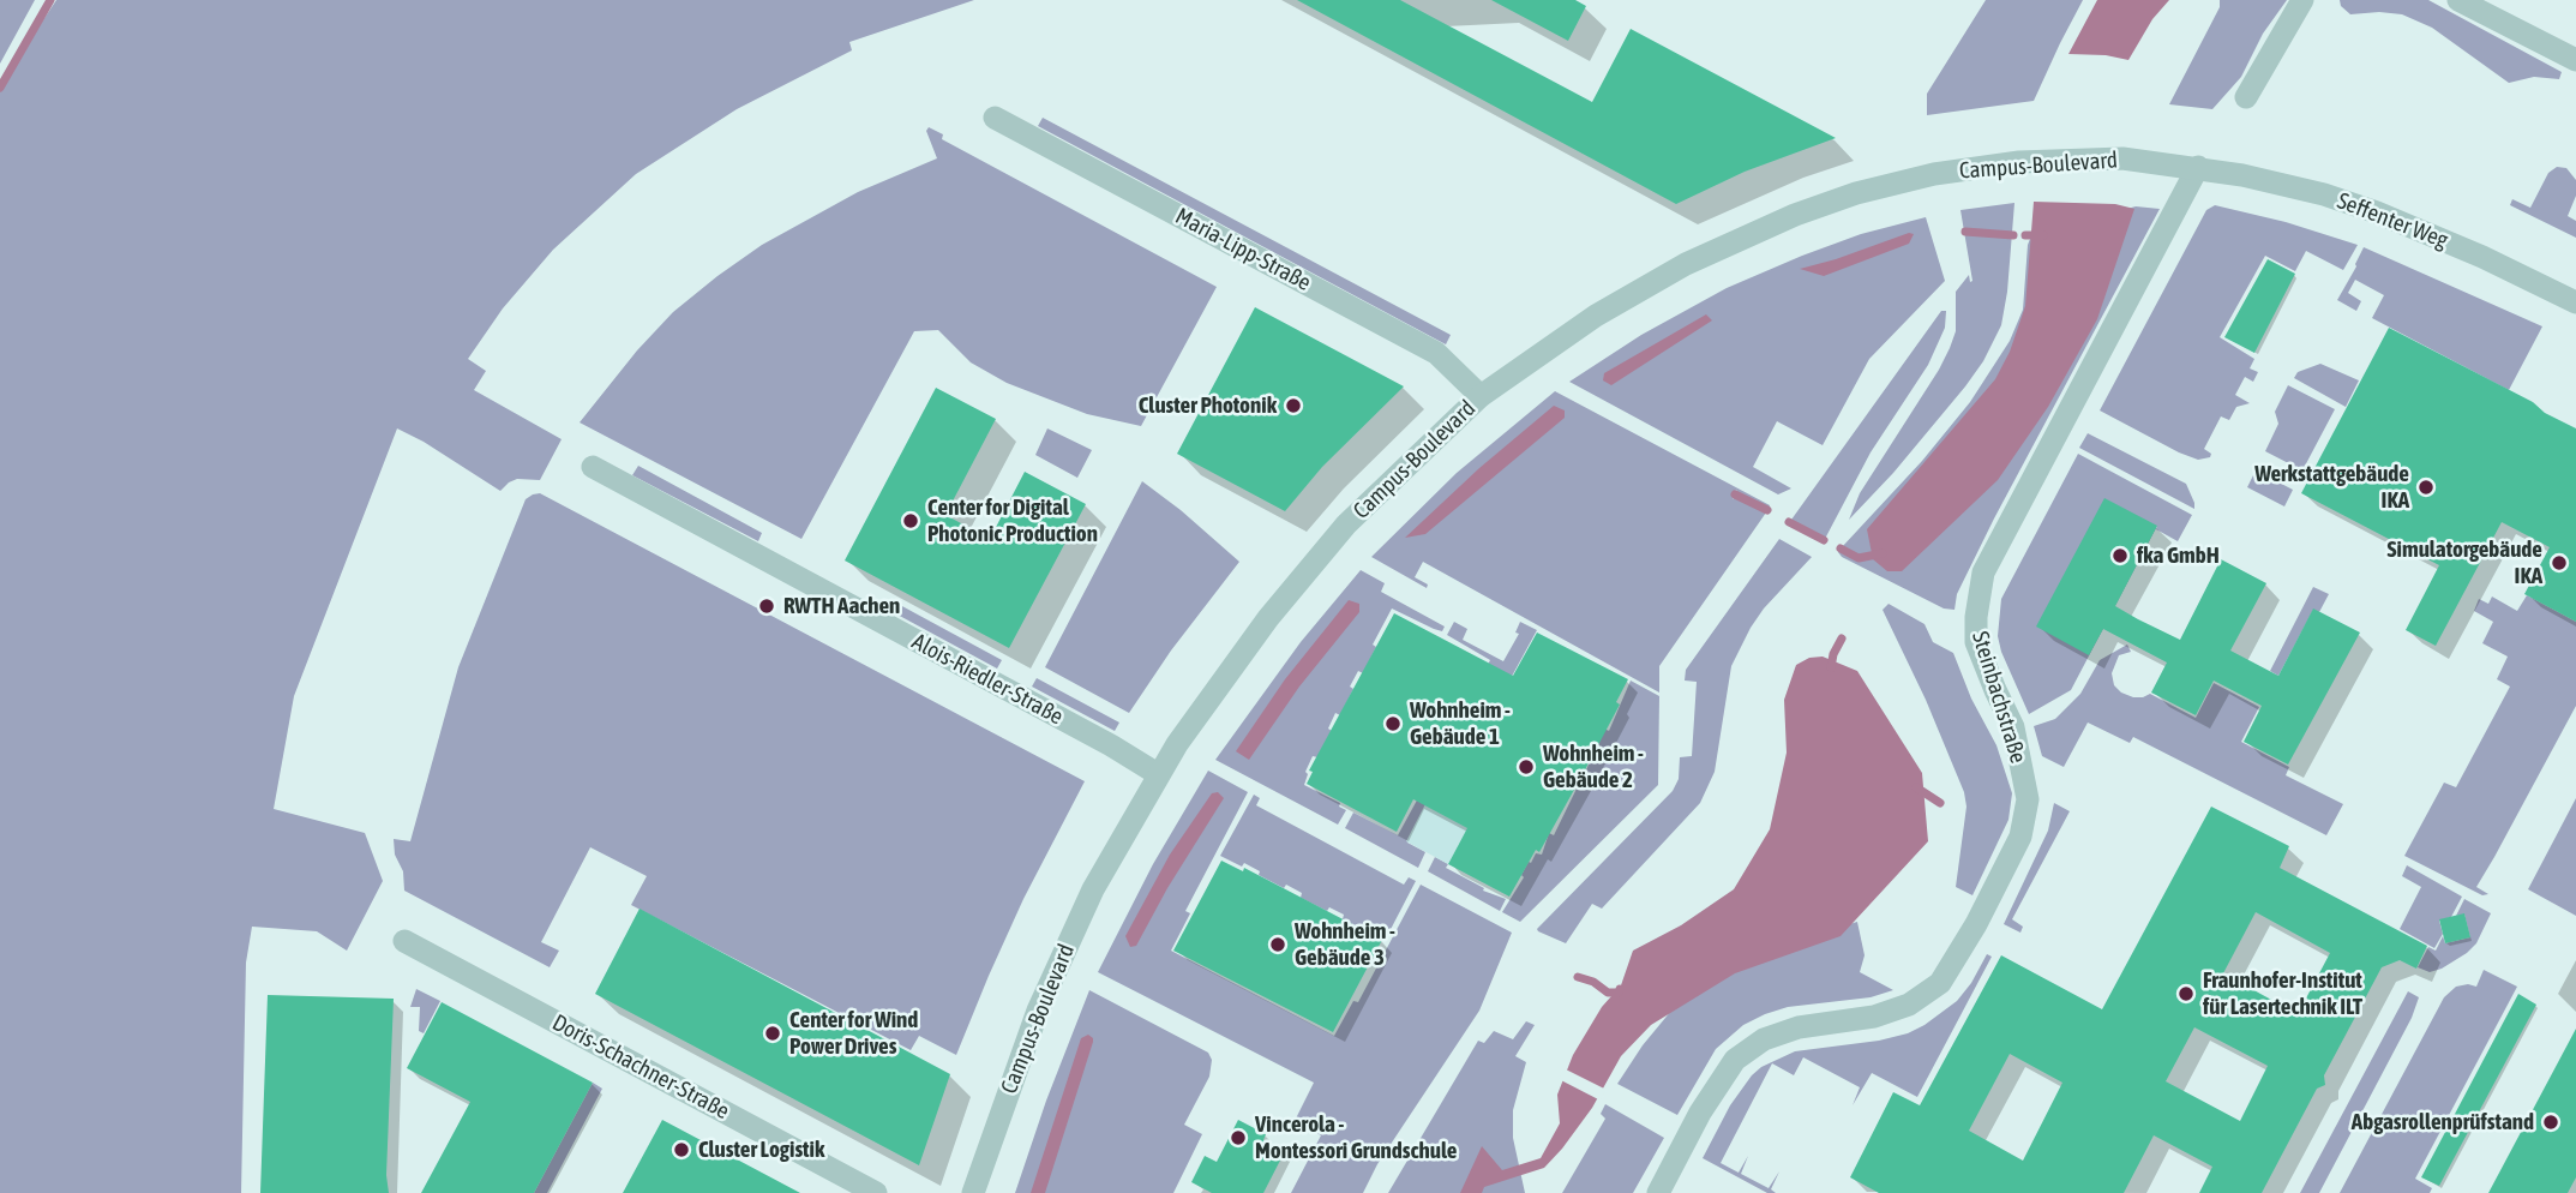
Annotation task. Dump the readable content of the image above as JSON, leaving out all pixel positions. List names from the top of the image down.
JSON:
{
  "streets": {
    "street": [
      "Campus-Boulevard",
      "Seffenter Weg",
      "Maria-Lipp-Straße",
      "Alois-Riedler-Straße",
      "Steinbachstraße",
      "Doris-Schachner-Straße"
    ]
  },
  "crossings": [
    ["Campus-Boulevard", "Seffenter Weg"],
    ["Campus-Boulevard", "Maria-Lipp-Straße"],
    ["Campus-Boulevard", "Alois-Riedler-Straße"],
    ["Campus-Boulevard", "Steinbachstraße"],
    ["Seffenter Weg", "Steinbachstraße"]
  ],
  "places": [
    "Cluster Photonik",
    "Werkstattgebäude IKA",
    "Center for Digital Photonic Production",
    "fka GmbH",
    "Simulatorgebäude IKA",
    "RWTH Aachen",
    "Wohnheim - Gebäude 1",
    "Wohnheim - Gebäude 2",
    "Wohnheim - Gebäude 3",
    "Fraunhofer-Institut für Lasertechnik ILT",
    "Center for Wind Power Drives",
    "Abgasrollenprüfstand",
    "Vincerola - Montessori Grundschule",
    "Cluster Logistik"
  ]
}
